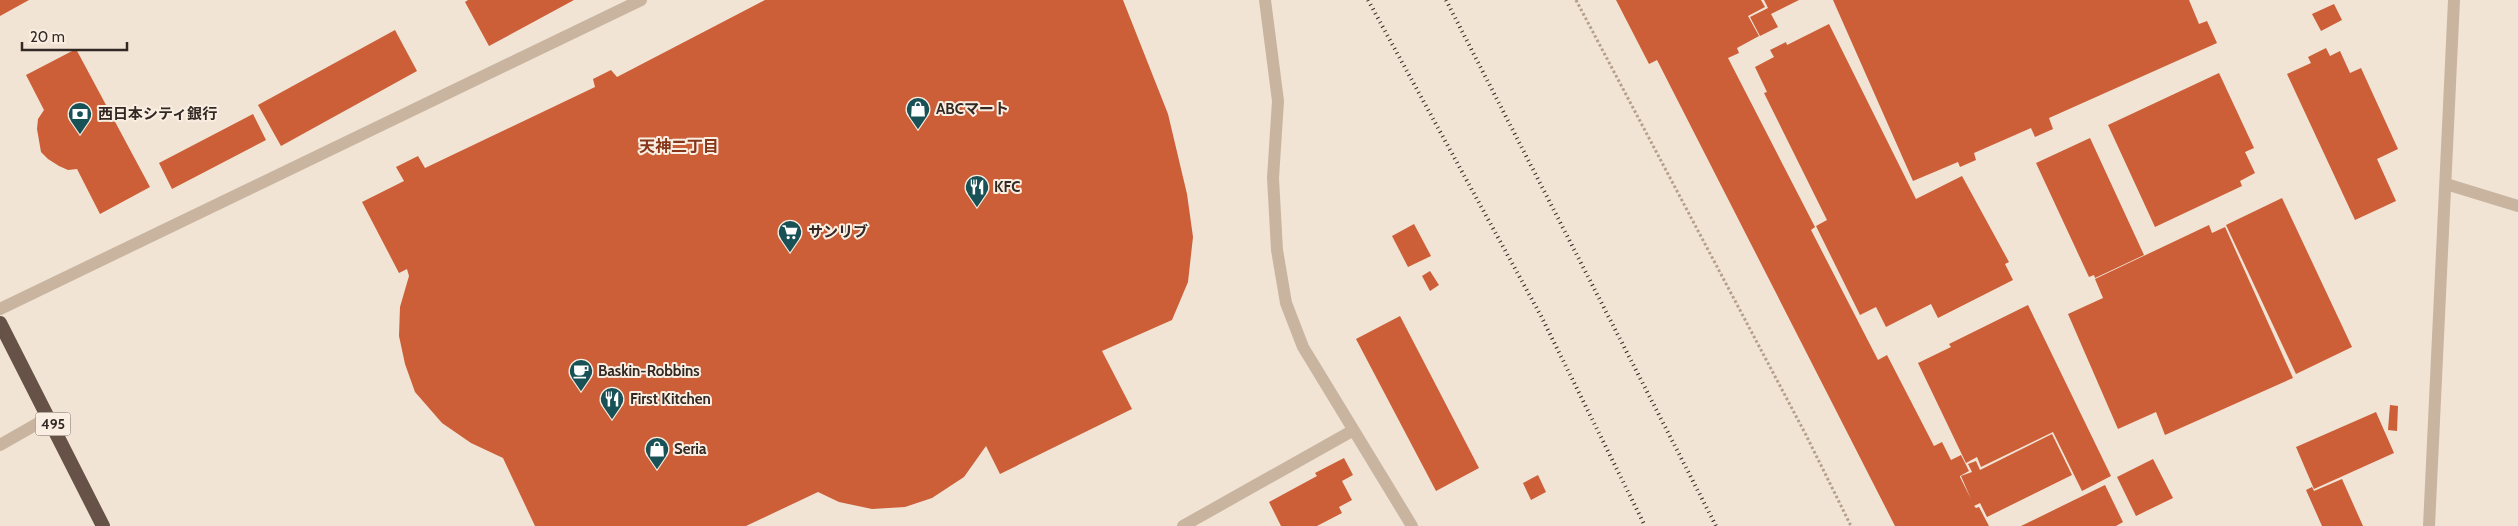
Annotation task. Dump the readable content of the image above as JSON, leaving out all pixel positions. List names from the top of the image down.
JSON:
{
  "streets": {
    "highway": ["495"]
  },
  "districts": ["天神二丁目"],
  "places": {
    "shop": ["ABCマート", "Seria"],
    "bank": ["西日本シティ銀行"],
    "restaurant": ["KFC", "First Kitchen"],
    "supermarket": ["サンリブ"],
    "cafe": ["Baskin-Robbins"]
  },
  "scale_bar": "20 m"
}
